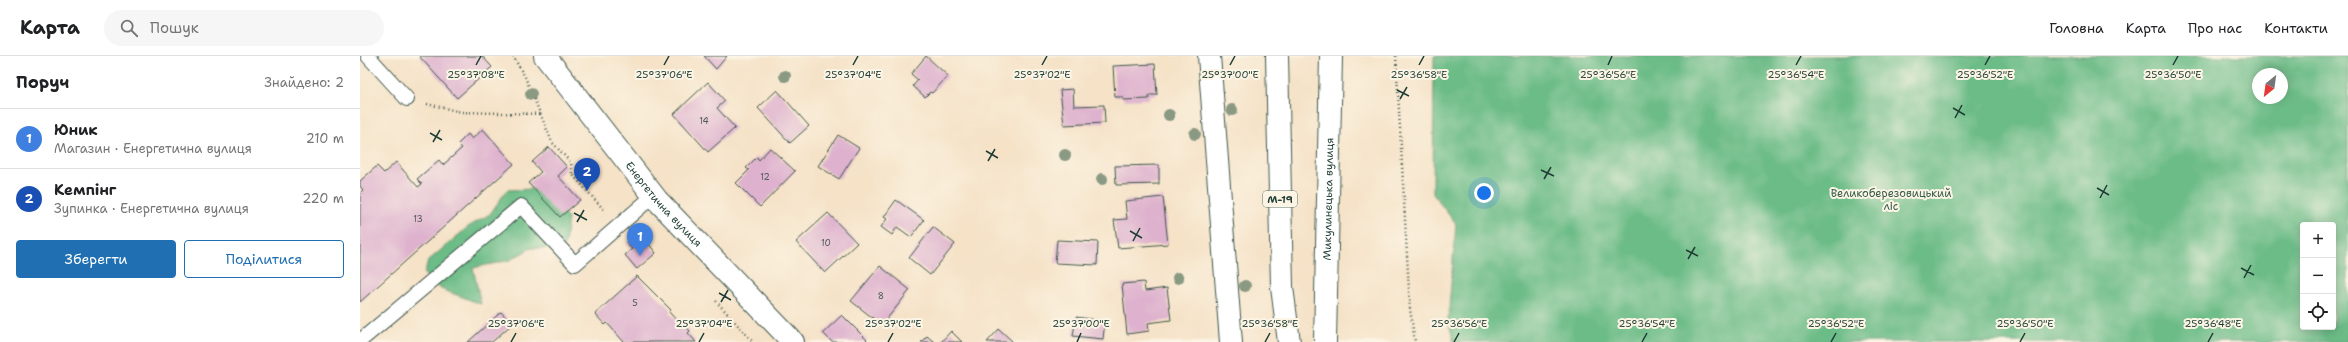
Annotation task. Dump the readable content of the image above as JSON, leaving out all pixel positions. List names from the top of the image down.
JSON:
{
  "streets": {
    "main road": ["М-19", "Микулинецька вулиця", "Енергетична вулиця"]
  },
  "parks": ["Великоберезовицький ліс"],
  "house_numbers": [
    "14",
    "12",
    "13",
    "10",
    "8",
    "5"
  ],
  "north": "bottom left",
  "page": {
    "header": "Карта",
    "search": "Пошук",
    "nav": [
      "Головна",
      "Карта",
      "Про нас",
      "Контакти"
    ],
    "heading": ["Поруч", "Знайдено: 2"],
    "list": [
      {
        "mark": "1",
        "name": "Юник",
        "note": "Магазин · Енергетична вулиця",
        "value": "210 m"
      },
      {
        "mark": "2",
        "name": "Кемпінг",
        "note": "Зупинка · Енергетична вулиця",
        "value": "220 m"
      }
    ],
    "pins": ["2", "1"],
    "map_buttons": ["+", "−"],
    "buttons": ["Зберегти", "Поділитися"]
  },
  "coordinates": [
    "25°37'08\"E",
    "25°37'06\"E",
    "25°37'04\"E",
    "25°37'02\"E",
    "25°37'00\"E",
    "25°36'58\"E",
    "25°36'56\"E",
    "25°36'54\"E",
    "25°36'52\"E",
    "25°36'50\"E",
    "25°36'48\"E"
  ]
}
